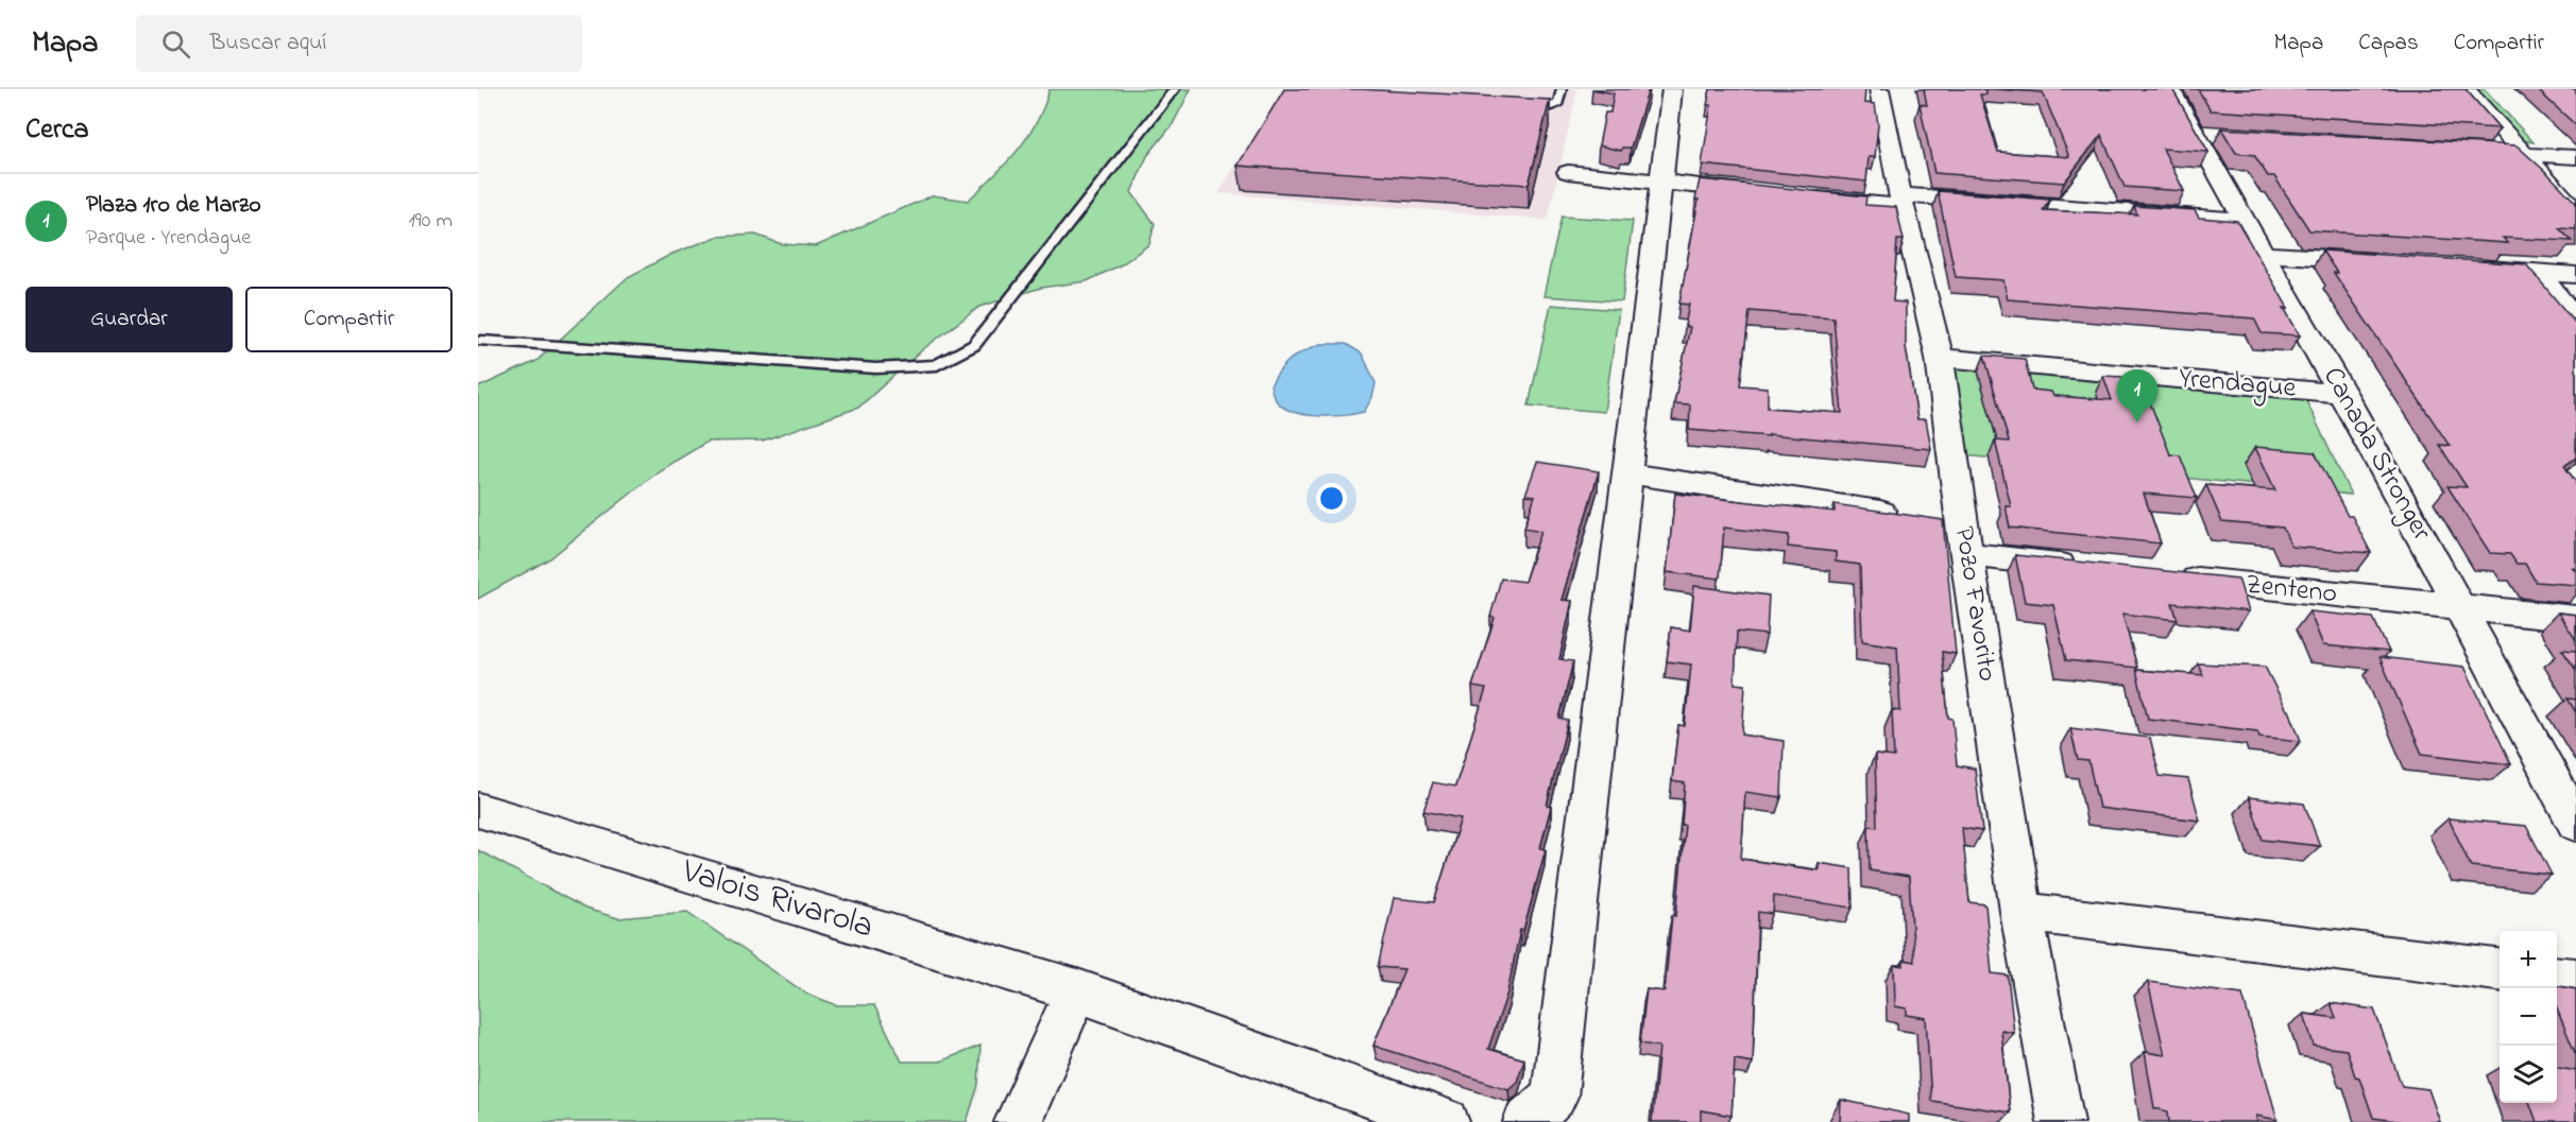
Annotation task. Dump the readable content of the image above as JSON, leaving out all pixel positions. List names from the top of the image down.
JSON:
{
  "streets": {
    "street": [
      "Yrendague",
      "Canada Stronger",
      "Zenteno",
      "Pozo Favorito",
      "Valois Rivarola"
    ]
  },
  "crossings": [
    ["Yrendague", "Canada Stronger"],
    ["Yrendague", "Pozo Favorito"],
    ["Canada Stronger", "Zenteno"]
  ],
  "page": {
    "header": "Mapa",
    "search": "Buscar aquí",
    "nav": ["Mapa", "Capas", "Compartir"],
    "heading": "Cerca",
    "list": [
      {
        "mark": "1",
        "name": "Plaza 1ro de Marzo",
        "note": "Parque · Yrendague",
        "value": "190 m"
      }
    ],
    "buttons": ["Guardar", "Compartir"],
    "pins": "1",
    "map_buttons": ["+", "−"]
  }
}
